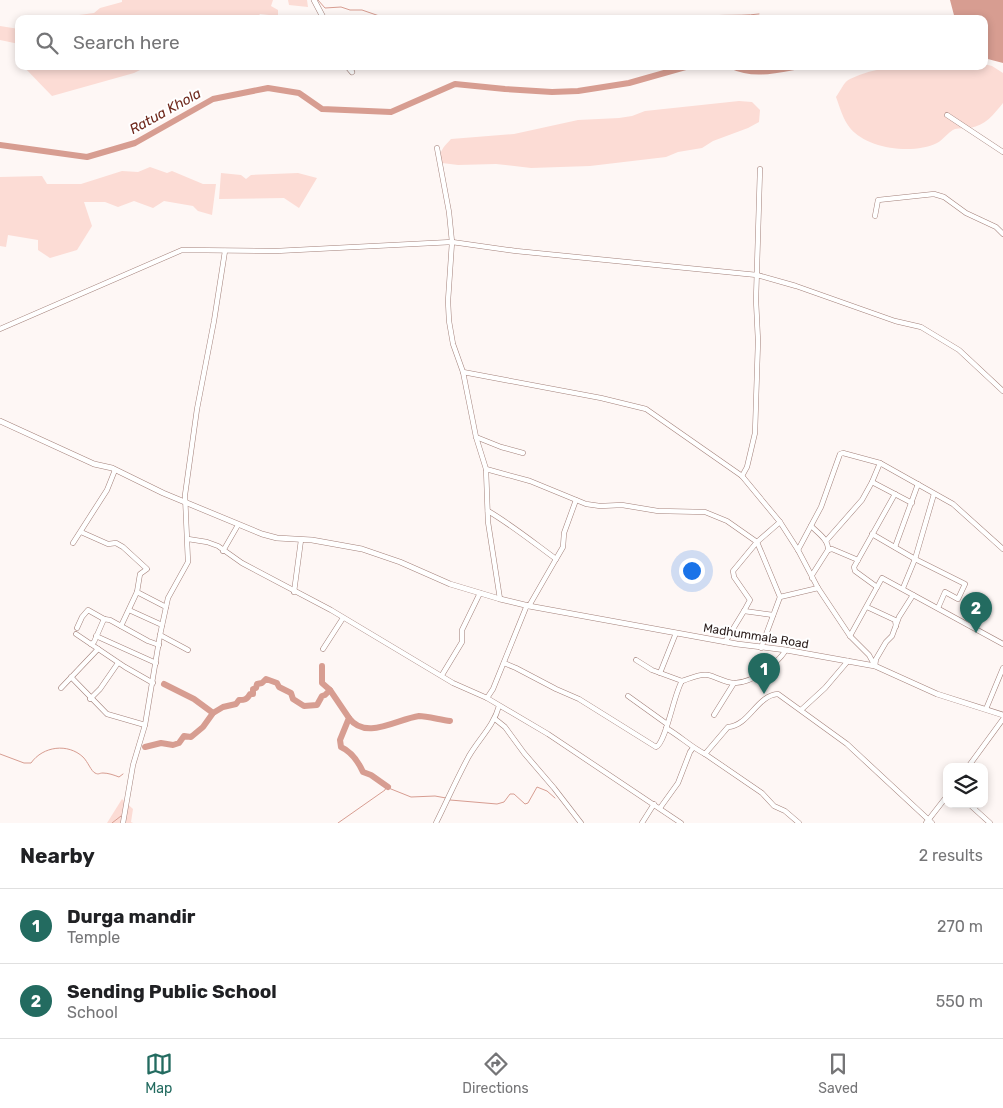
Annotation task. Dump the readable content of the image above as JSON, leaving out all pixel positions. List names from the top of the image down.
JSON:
{
  "streets": {
    "street": ["Madhummala Road"]
  },
  "water": ["Ratua Khola"],
  "page": {
    "search": "Search here",
    "pins": ["2", "1"],
    "heading": ["Nearby", "2 results"],
    "list": [
      {
        "mark": "1",
        "name": "Durga mandir",
        "note": "Temple",
        "value": "270 m"
      },
      {
        "mark": "2",
        "name": "Sending Public School",
        "note": "School",
        "value": "550 m"
      }
    ],
    "nav": ["Map", "Directions", "Saved"]
  }
}
